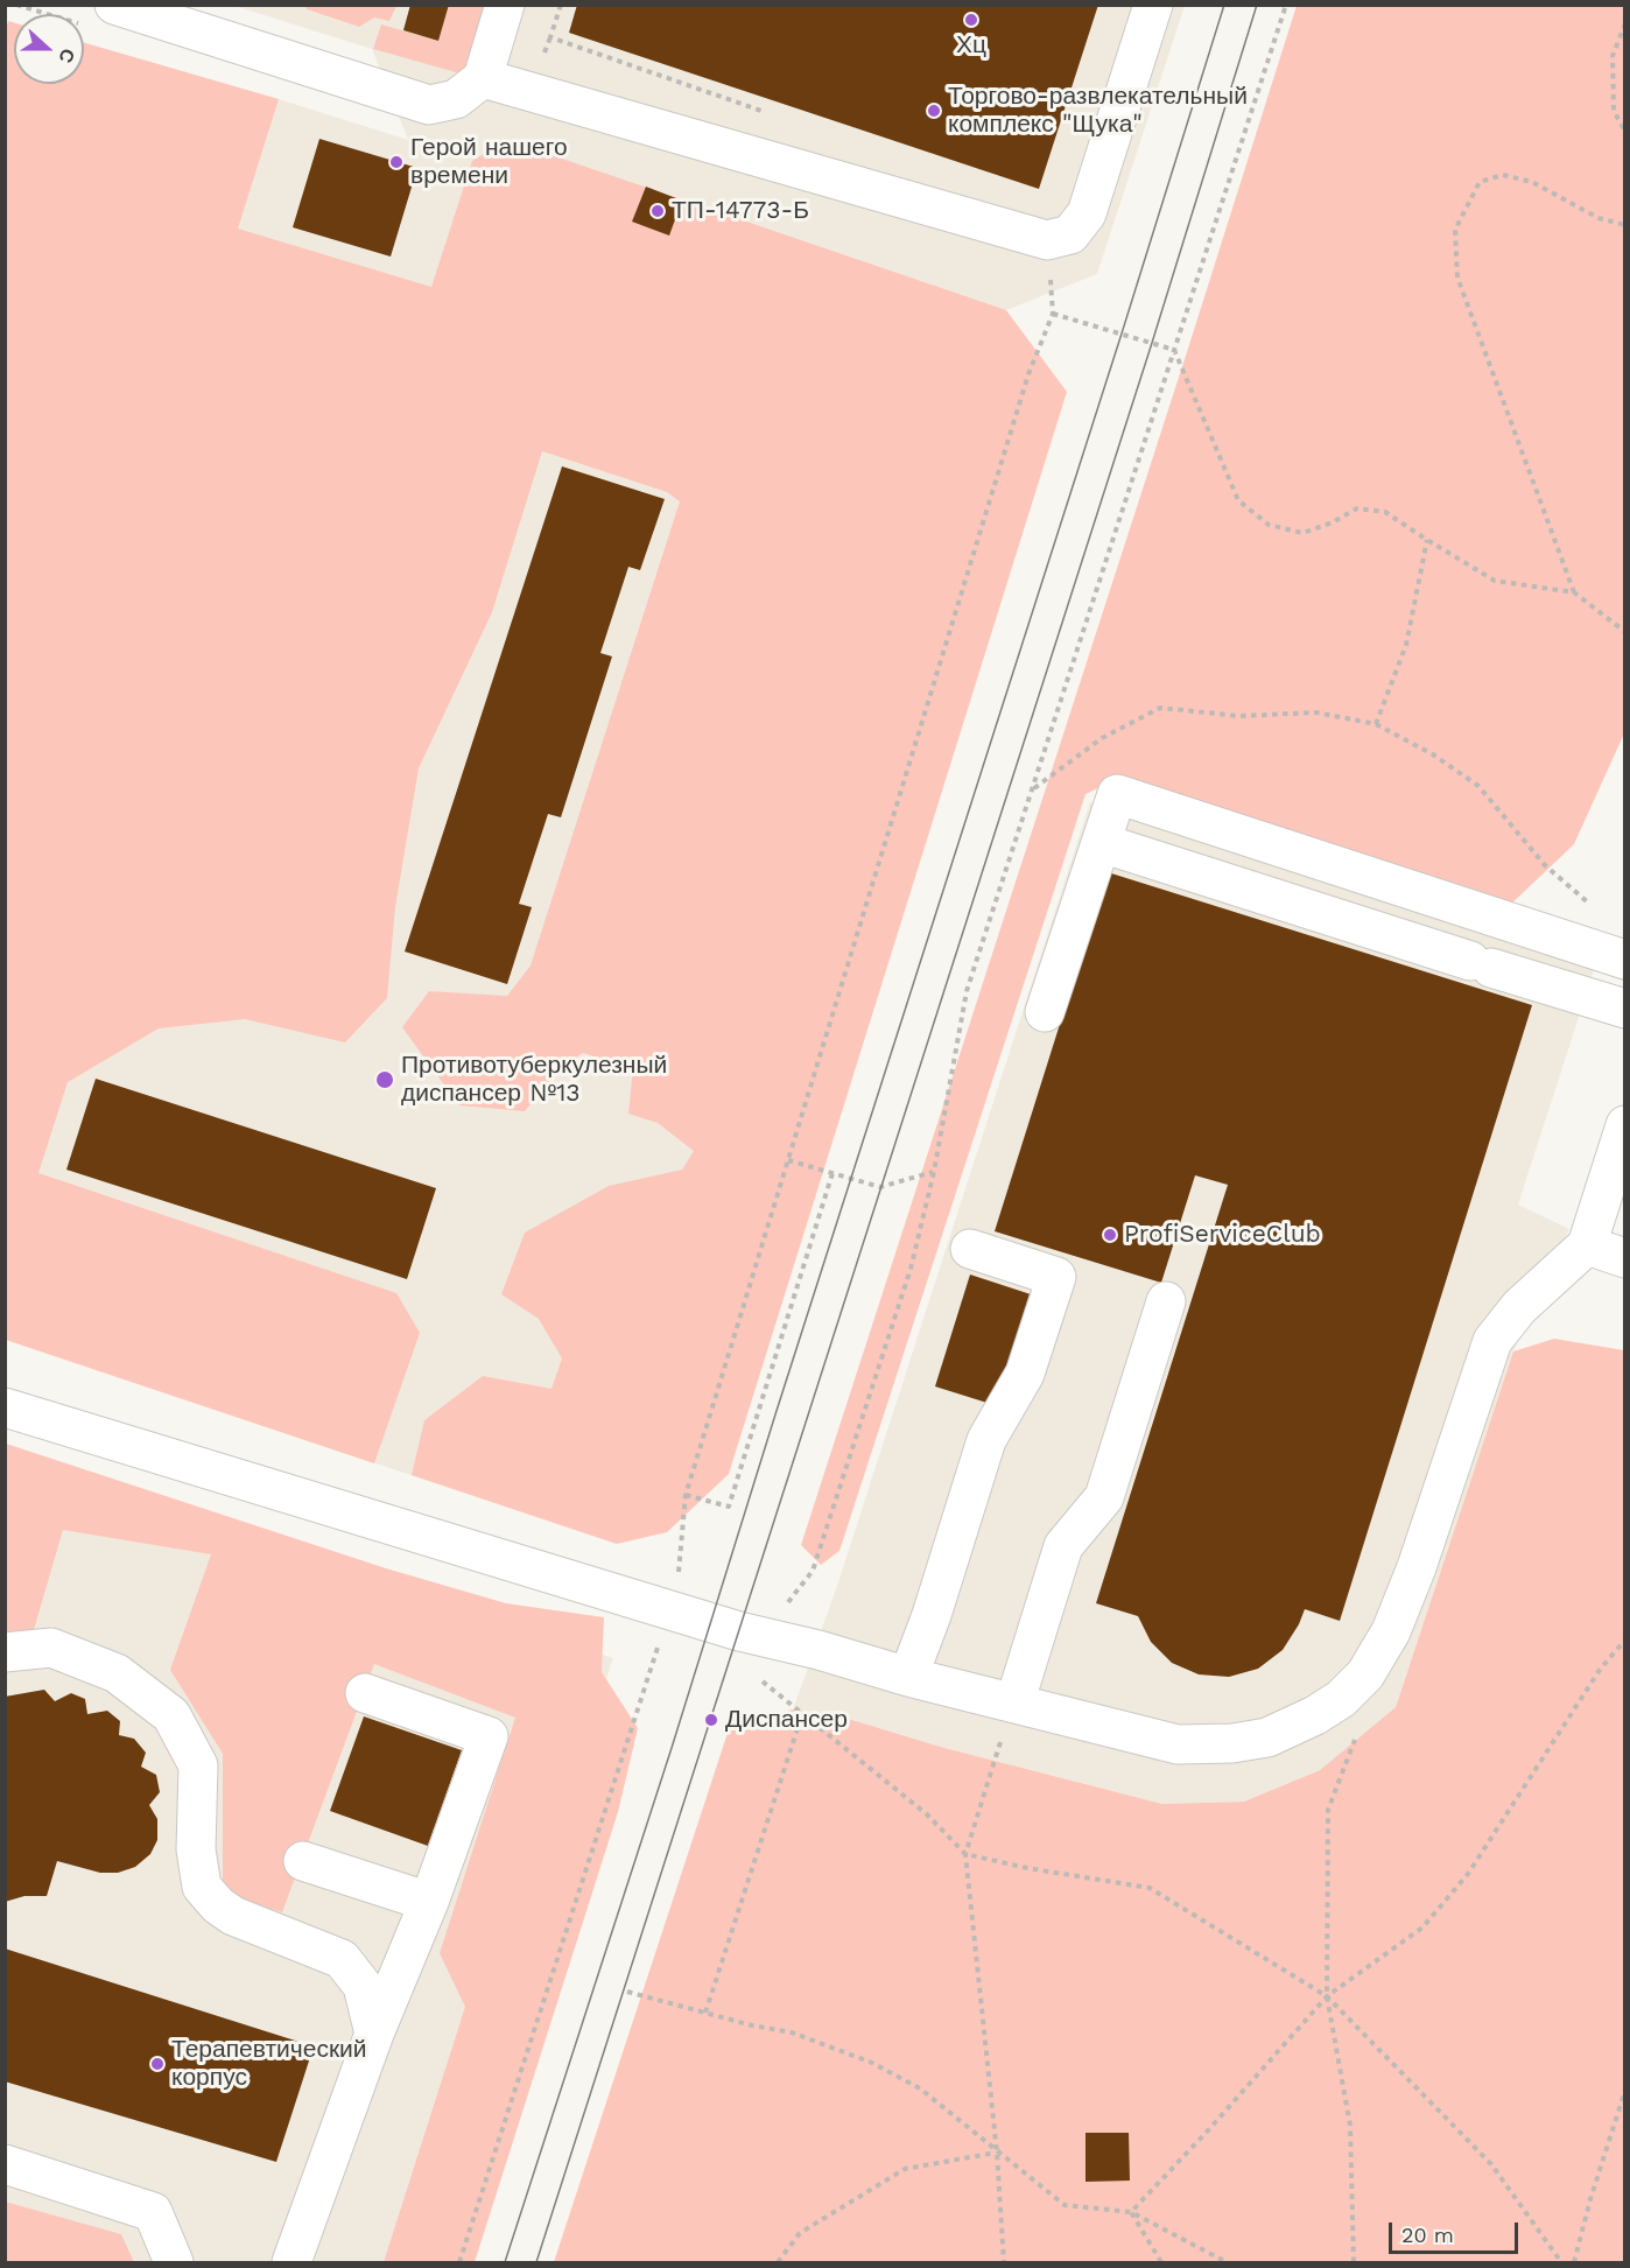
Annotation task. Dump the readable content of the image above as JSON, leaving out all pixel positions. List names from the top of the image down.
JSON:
{
  "places": [
    "Хц",
    "Торгово-развлекательный комплекс \"Щука\"",
    "Герой нашего времени",
    "ТП-14773-Б",
    "Противотуберкулезный диспансер №13",
    "ProfiServiceClub",
    "Диспансер",
    "Терапевтический корпус"
  ],
  "scale_bar": "20 m",
  "north": "right"
}
